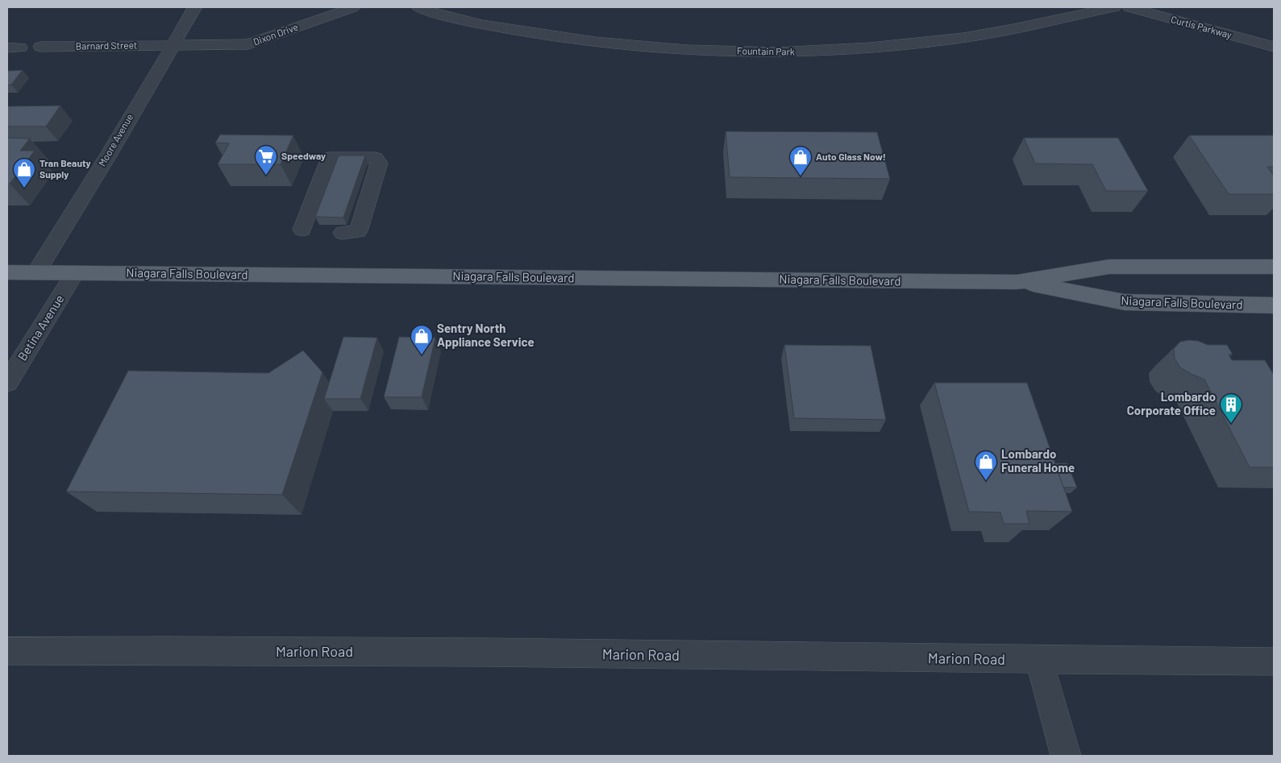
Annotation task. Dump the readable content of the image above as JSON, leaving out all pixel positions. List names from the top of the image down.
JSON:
{
  "streets": {
    "main road": ["Niagara Falls Boulevard"],
    "street": [
      "Curtis Parkway",
      "Dixon Drive",
      "Barnard Street",
      "Fountain Park",
      "Moore Avenue",
      "Betina Avenue",
      "Marion Road"
    ]
  },
  "crossings": [
    ["Dixon Drive", "Barnard Street"],
    ["Dixon Drive", "Moore Avenue"],
    ["Barnard Street", "Moore Avenue"],
    ["Moore Avenue", "Niagara Falls Boulevard"],
    ["Niagara Falls Boulevard", "Betina Avenue"]
  ],
  "places": {
    "supermarket": ["Speedway"],
    "shop": [
      "Auto Glass Now!",
      "Tran Beauty Supply",
      "Sentry North Appliance Service",
      "Lombardo Funeral Home"
    ],
    "building": ["Lombardo Corporate Office"]
  }
}
